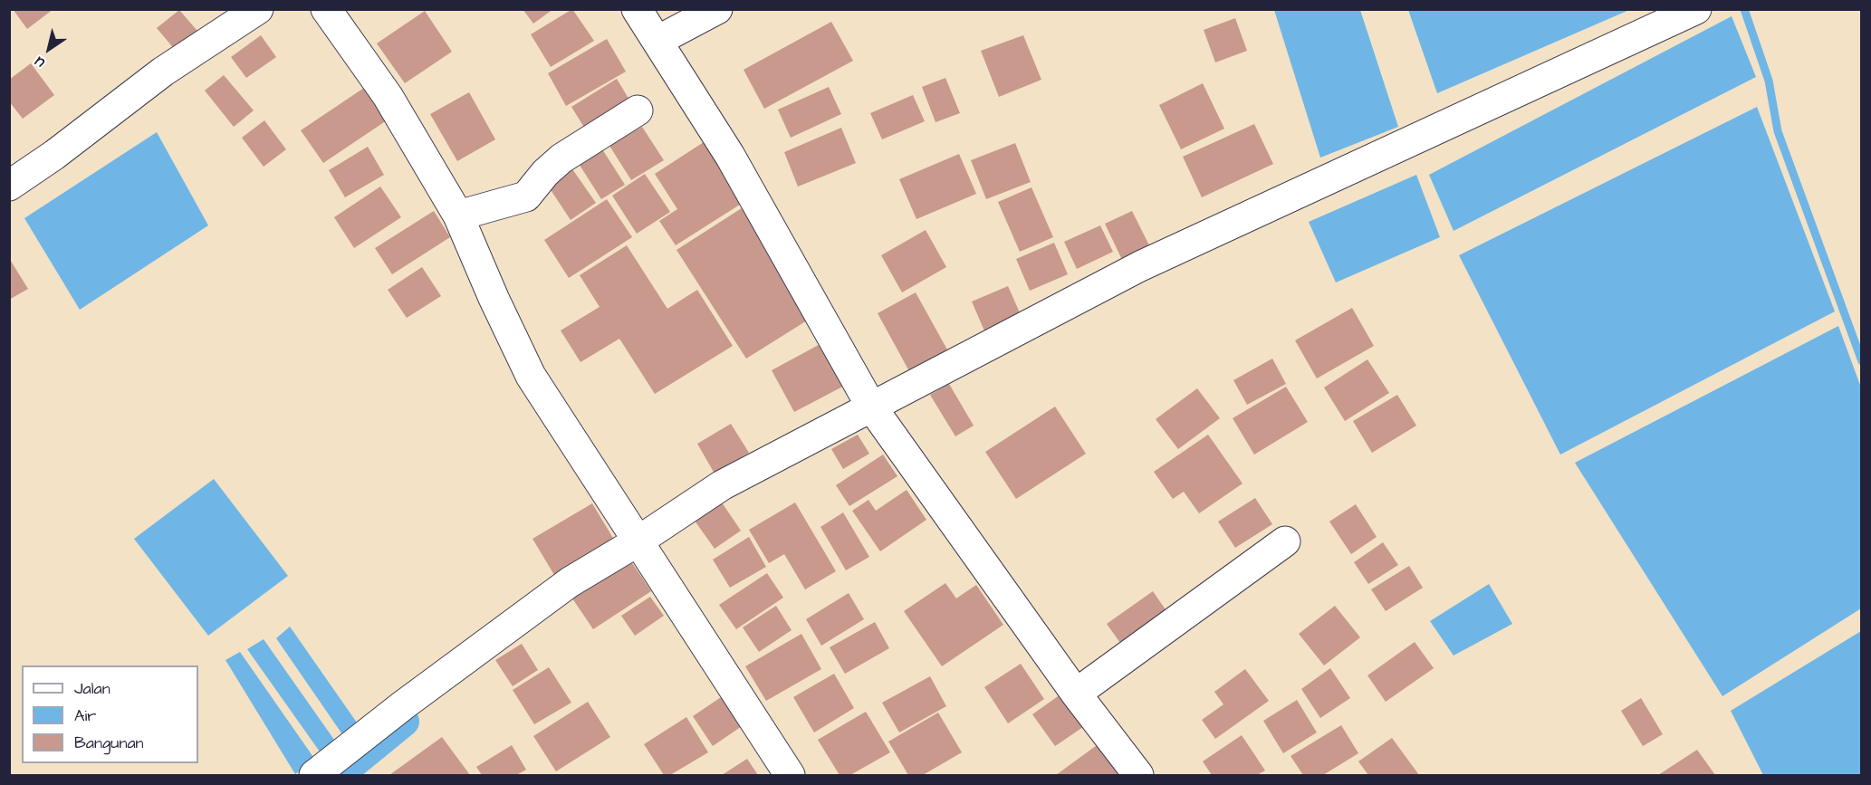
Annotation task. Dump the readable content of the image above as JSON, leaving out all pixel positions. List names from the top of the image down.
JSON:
{
  "legend": ["Jalan", "Air", "Bangunan"],
  "north": "bottom left"
}
